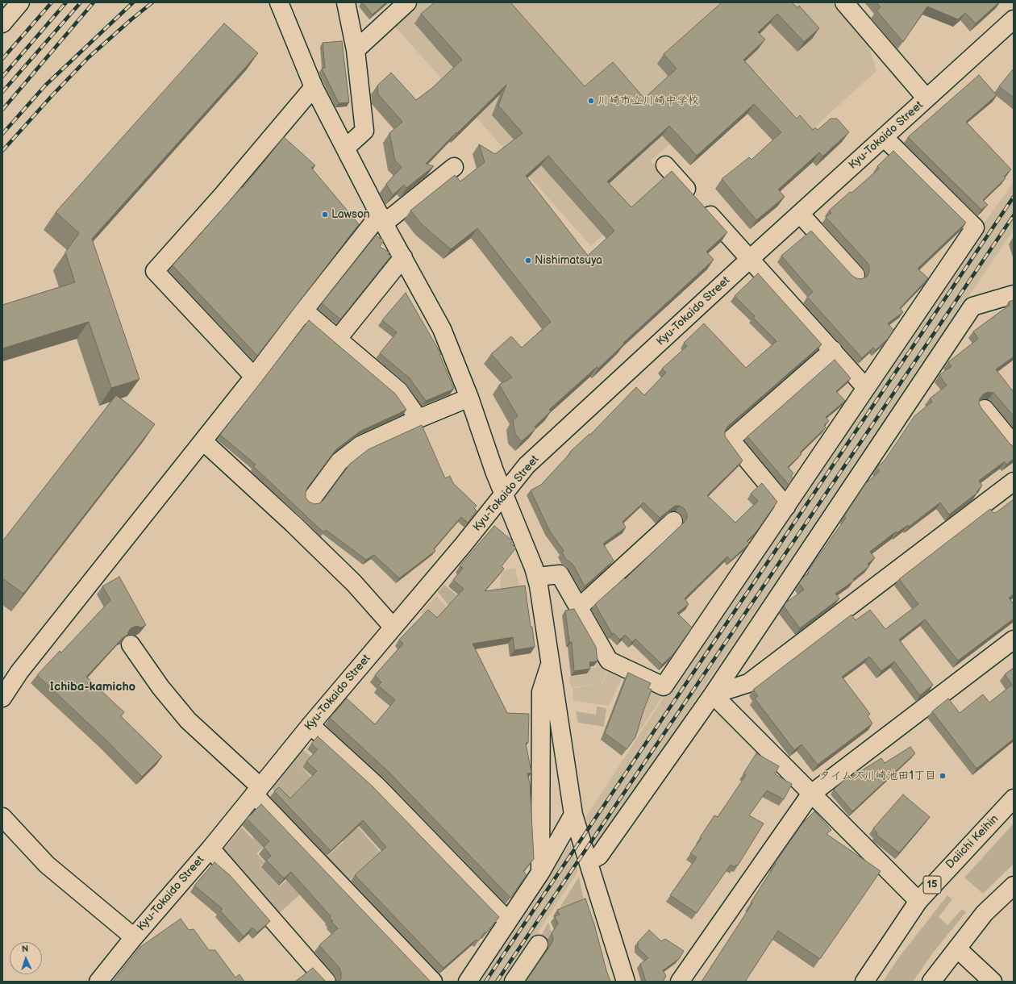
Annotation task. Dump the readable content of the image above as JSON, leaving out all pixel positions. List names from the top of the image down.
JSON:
{
  "streets": {
    "main road": ["Kyu-Tokaido Street", "Daiichi Keihin", "15"]
  },
  "districts": ["Ichiba-kamicho"],
  "places": [
    "川崎市立川崎中学校",
    "Lawson",
    "Nishimatsuya",
    "タイムズ川崎池田1丁目"
  ],
  "north": "top"
}
